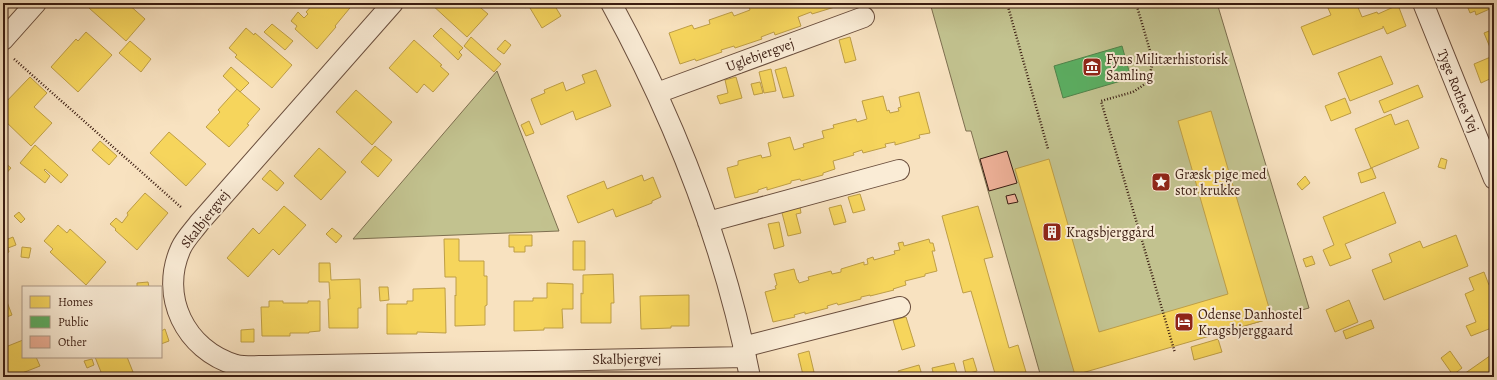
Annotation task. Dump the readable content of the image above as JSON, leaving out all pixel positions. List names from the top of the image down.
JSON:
{
  "streets": {
    "street": ["Uglebjergvej", "Tyge Rothes Vej", "Skalbjergvej"]
  },
  "places": {
    "museum": ["Fyns Militærhistorisk Samling"],
    "place": ["Græsk pige med stor krukke"],
    "building": ["Kragsbjerggård"],
    "hotel": ["Odense Danhostel Kragsbjerggaard"]
  },
  "legend": ["Homes", "Public", "Other"]
}
